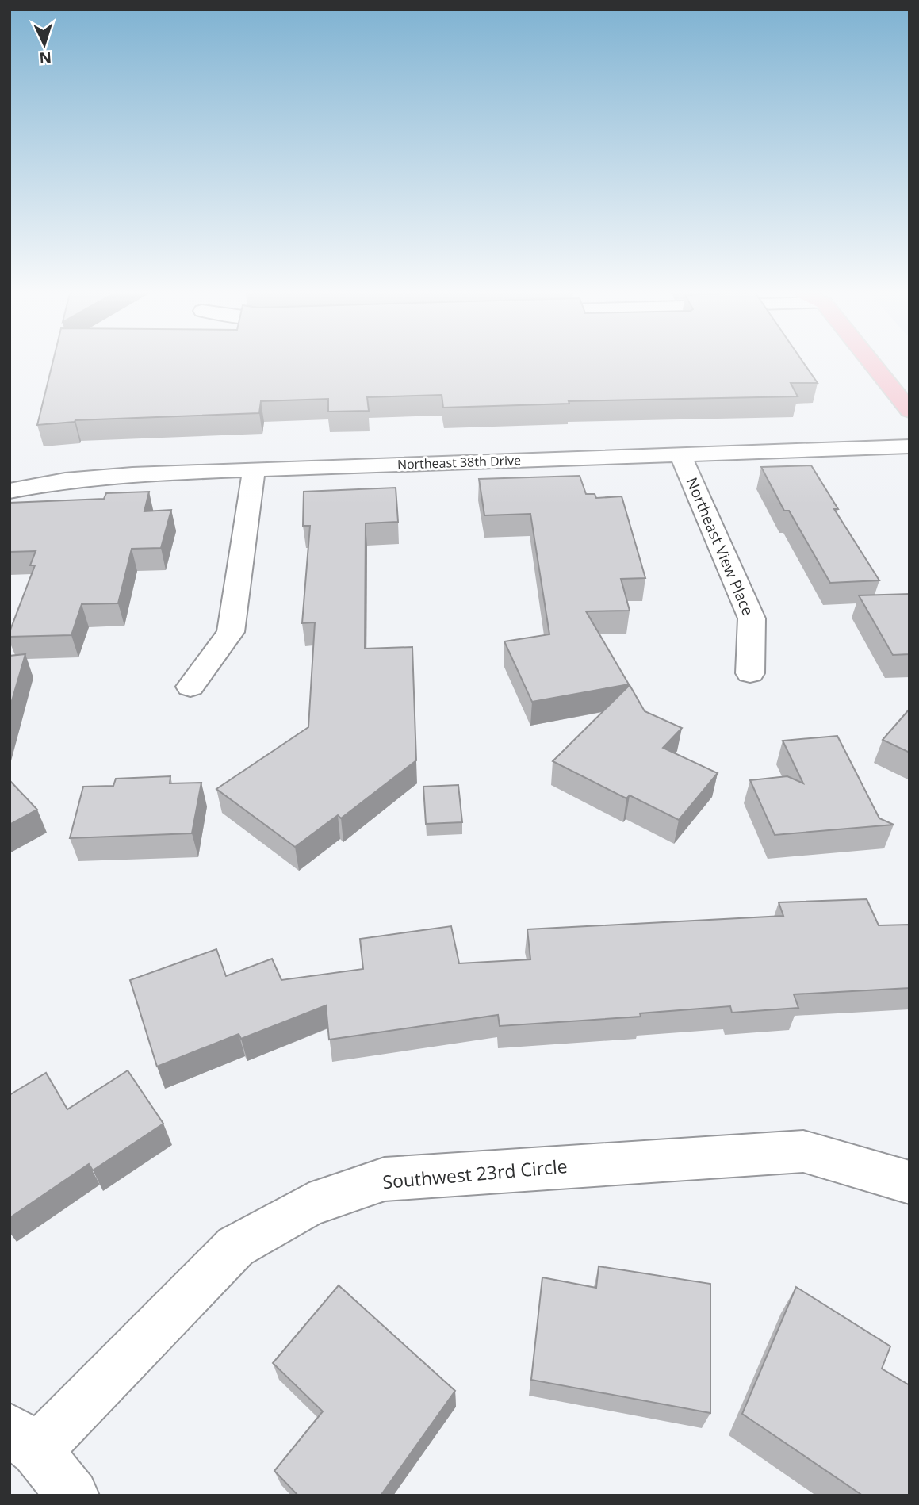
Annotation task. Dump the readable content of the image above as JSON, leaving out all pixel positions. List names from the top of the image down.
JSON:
{
  "streets": {
    "street": ["Northeast 38th Drive", "Northeast View Place", "Southwest 23rd Circle"]
  },
  "crossings": [
    ["Northeast 38th Drive", "Northeast View Place"]
  ],
  "north": "bottom"
}
